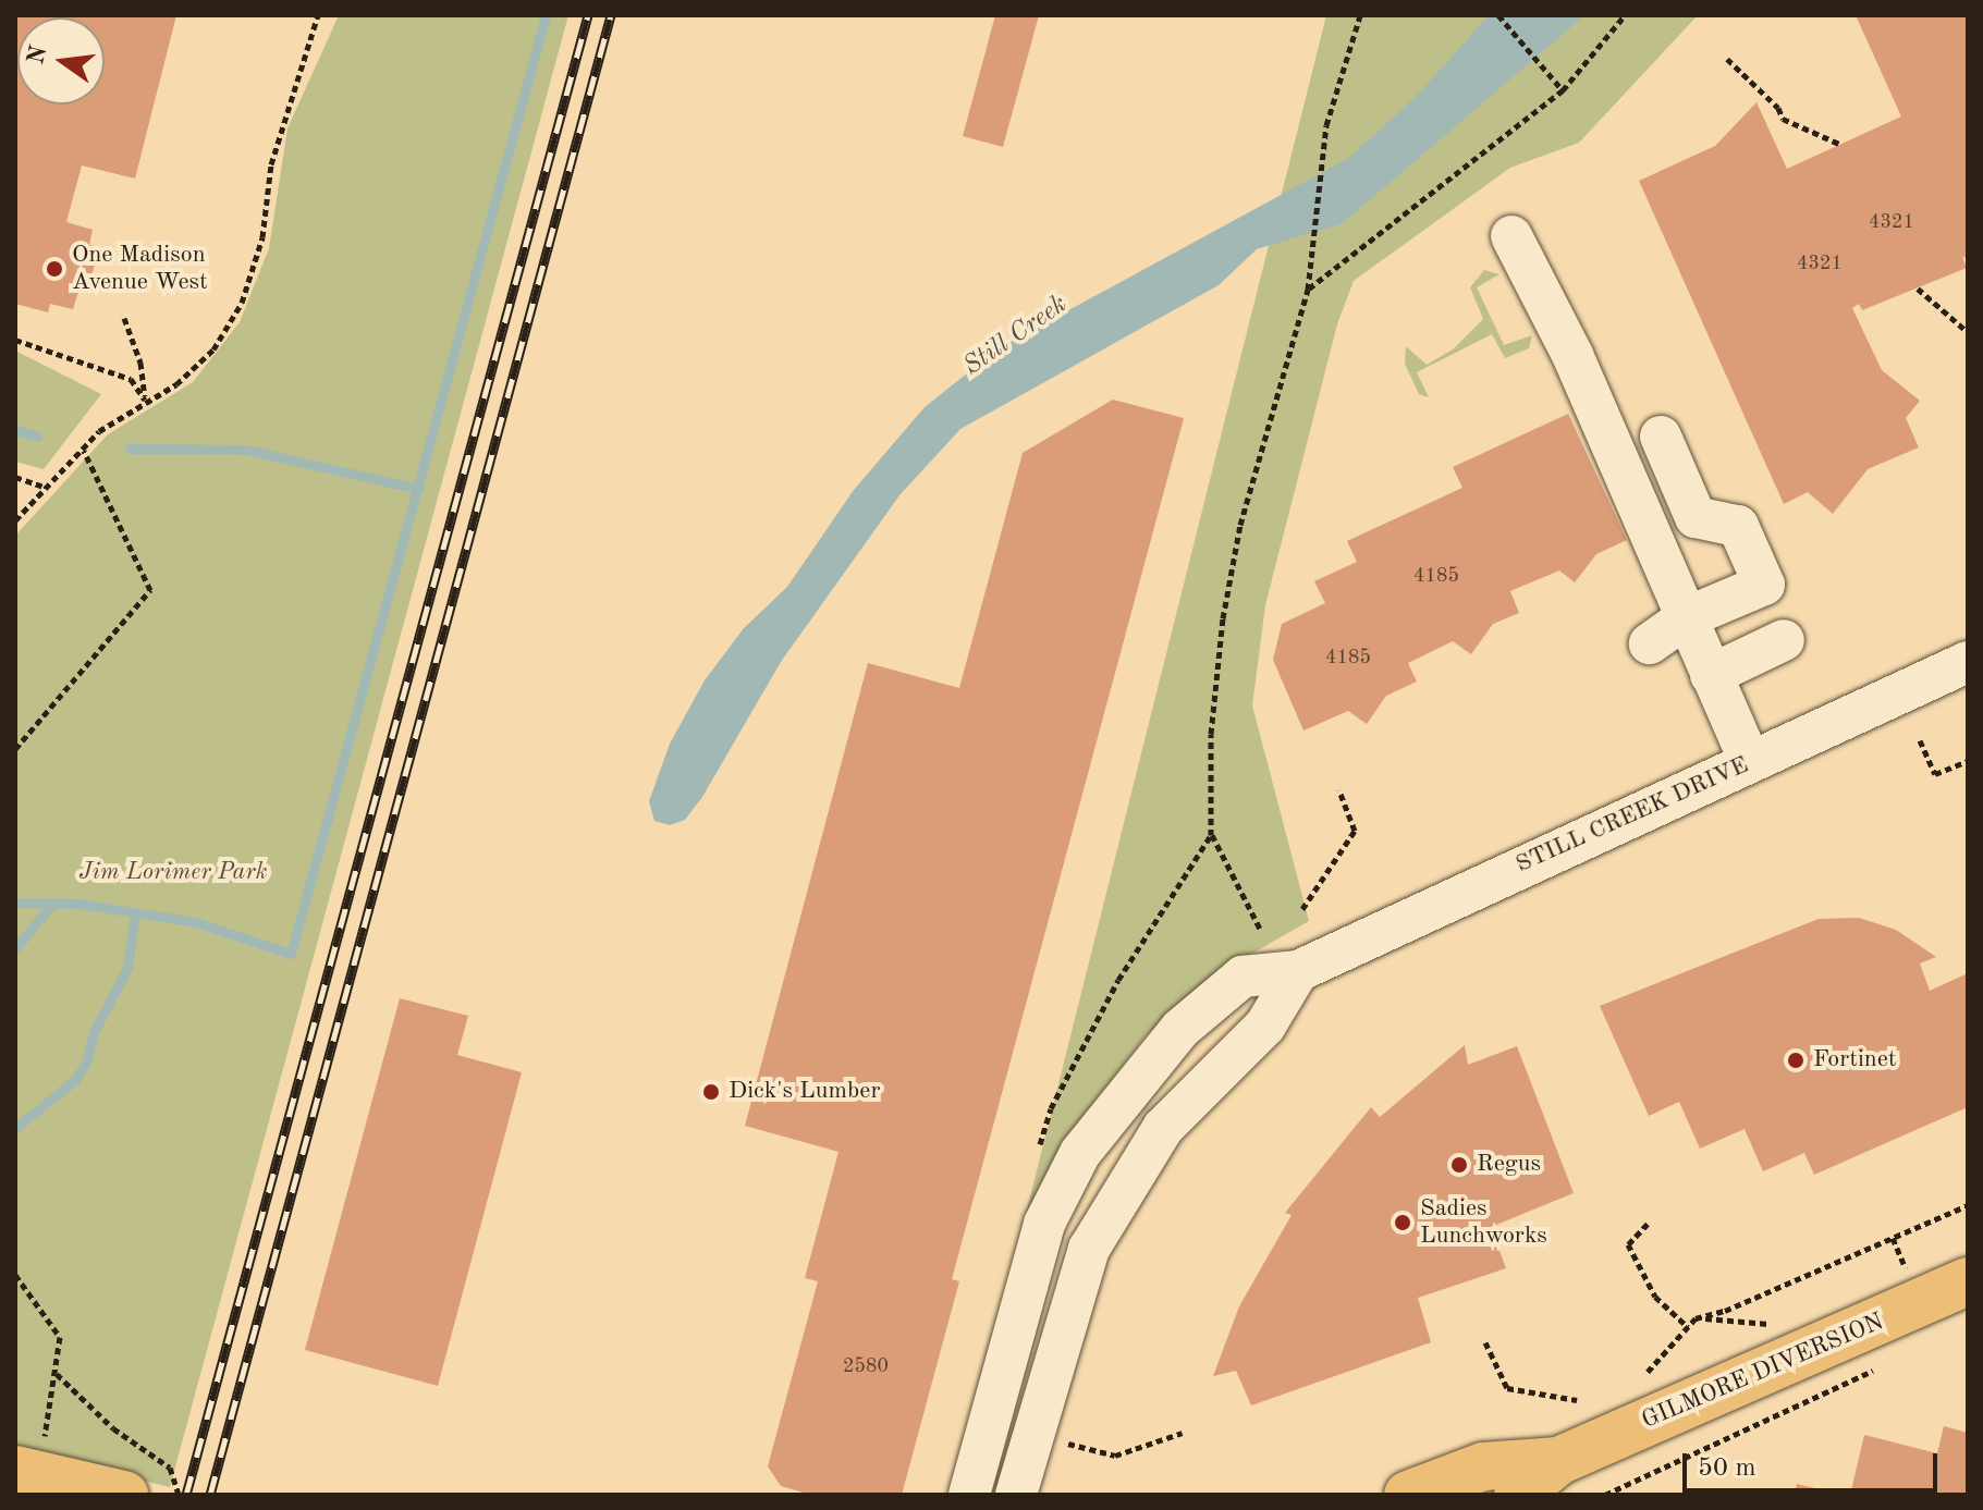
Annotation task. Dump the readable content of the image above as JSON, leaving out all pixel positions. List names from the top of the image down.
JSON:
{
  "streets": {
    "main road": ["GILMORE DIVERSION"],
    "street": ["STILL CREEK DRIVE"]
  },
  "water": ["Still Creek"],
  "parks": ["Jim Lorimer Park"],
  "places": [
    "One Madison Avenue West",
    "Fortinet",
    "Dick's Lumber",
    "Regus",
    "Sadies Lunchworks"
  ],
  "house_numbers": [
    "4321",
    "4321",
    "4185",
    "4185",
    "2580"
  ],
  "scale_bar": "50 m",
  "north": "left"
}
